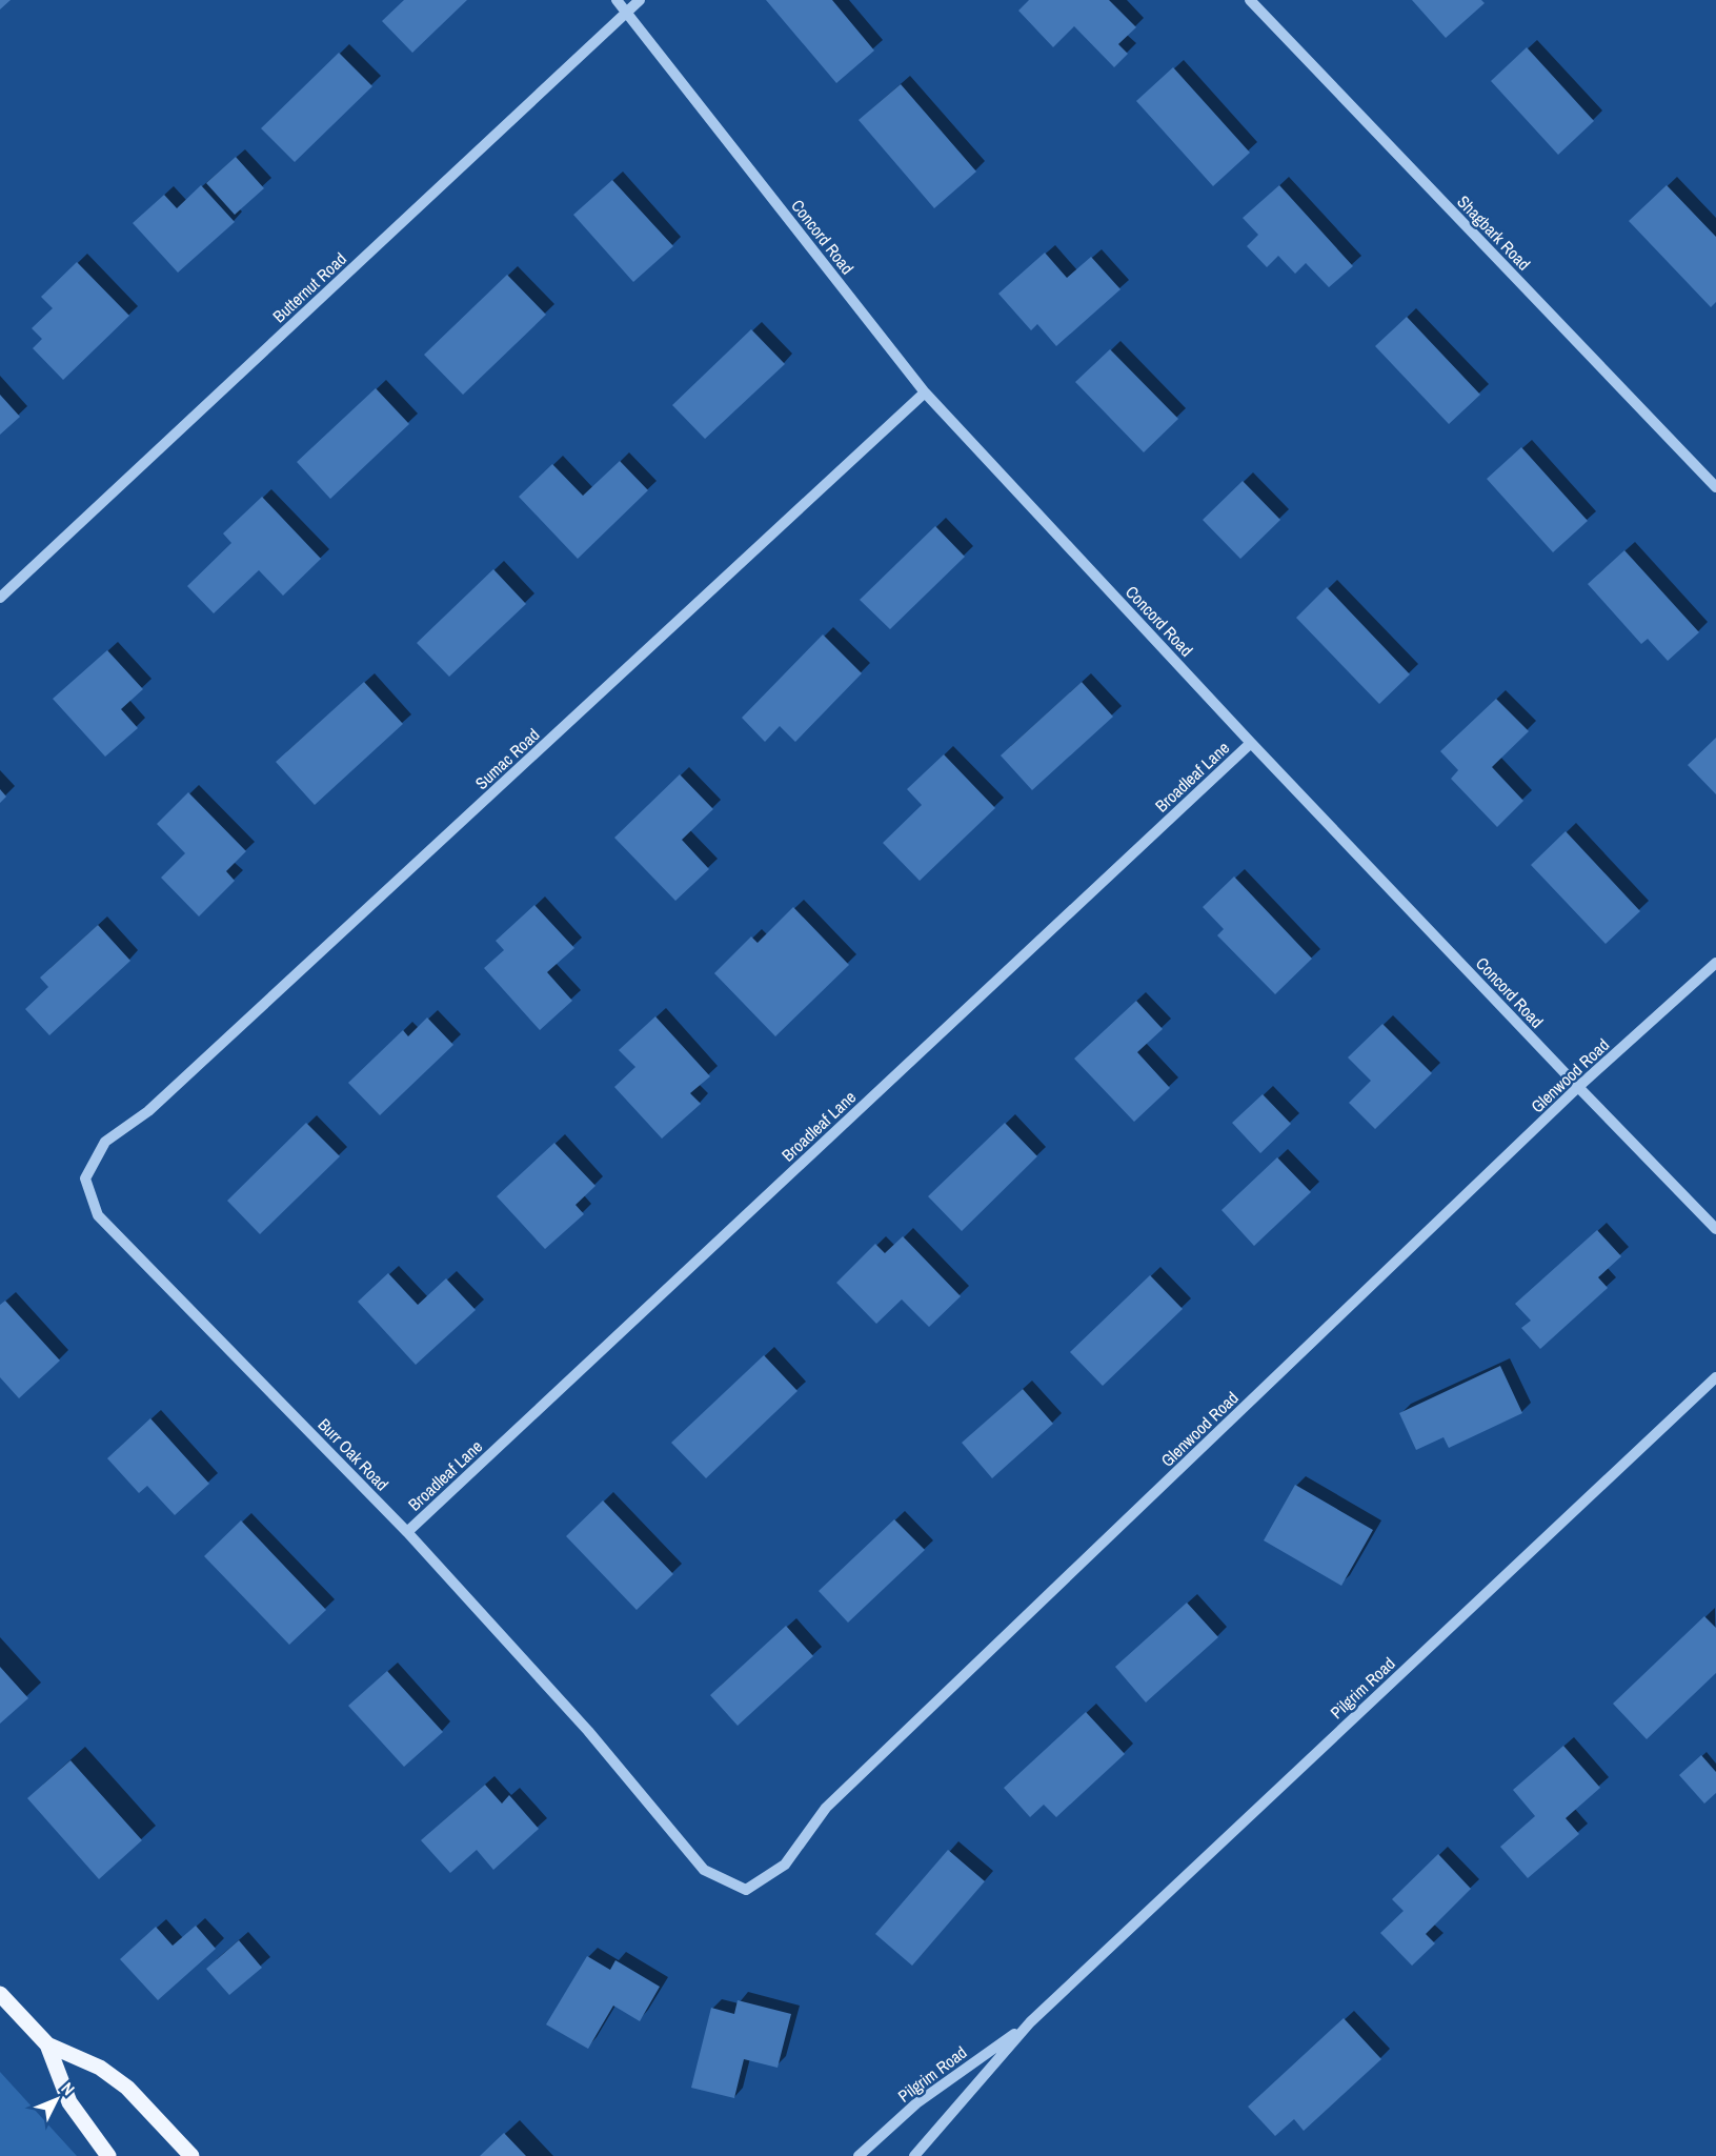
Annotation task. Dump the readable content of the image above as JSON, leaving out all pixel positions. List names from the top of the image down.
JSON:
{
  "streets": {
    "street": [
      "Shagbark Road",
      "Concord Road",
      "Butternut Road",
      "Sumac Road",
      "Broadleaf Lane",
      "Glenwood Road",
      "Burr Oak Road",
      "Pilgrim Road"
    ]
  },
  "crossings": [
    ["Concord Road", "Butternut Road"],
    ["Concord Road", "Sumac Road"],
    ["Concord Road", "Broadleaf Lane"],
    ["Concord Road", "Glenwood Road"],
    ["Sumac Road", "Burr Oak Road"],
    ["Broadleaf Lane", "Burr Oak Road"],
    ["Glenwood Road", "Burr Oak Road"]
  ],
  "north": "top right"
}
